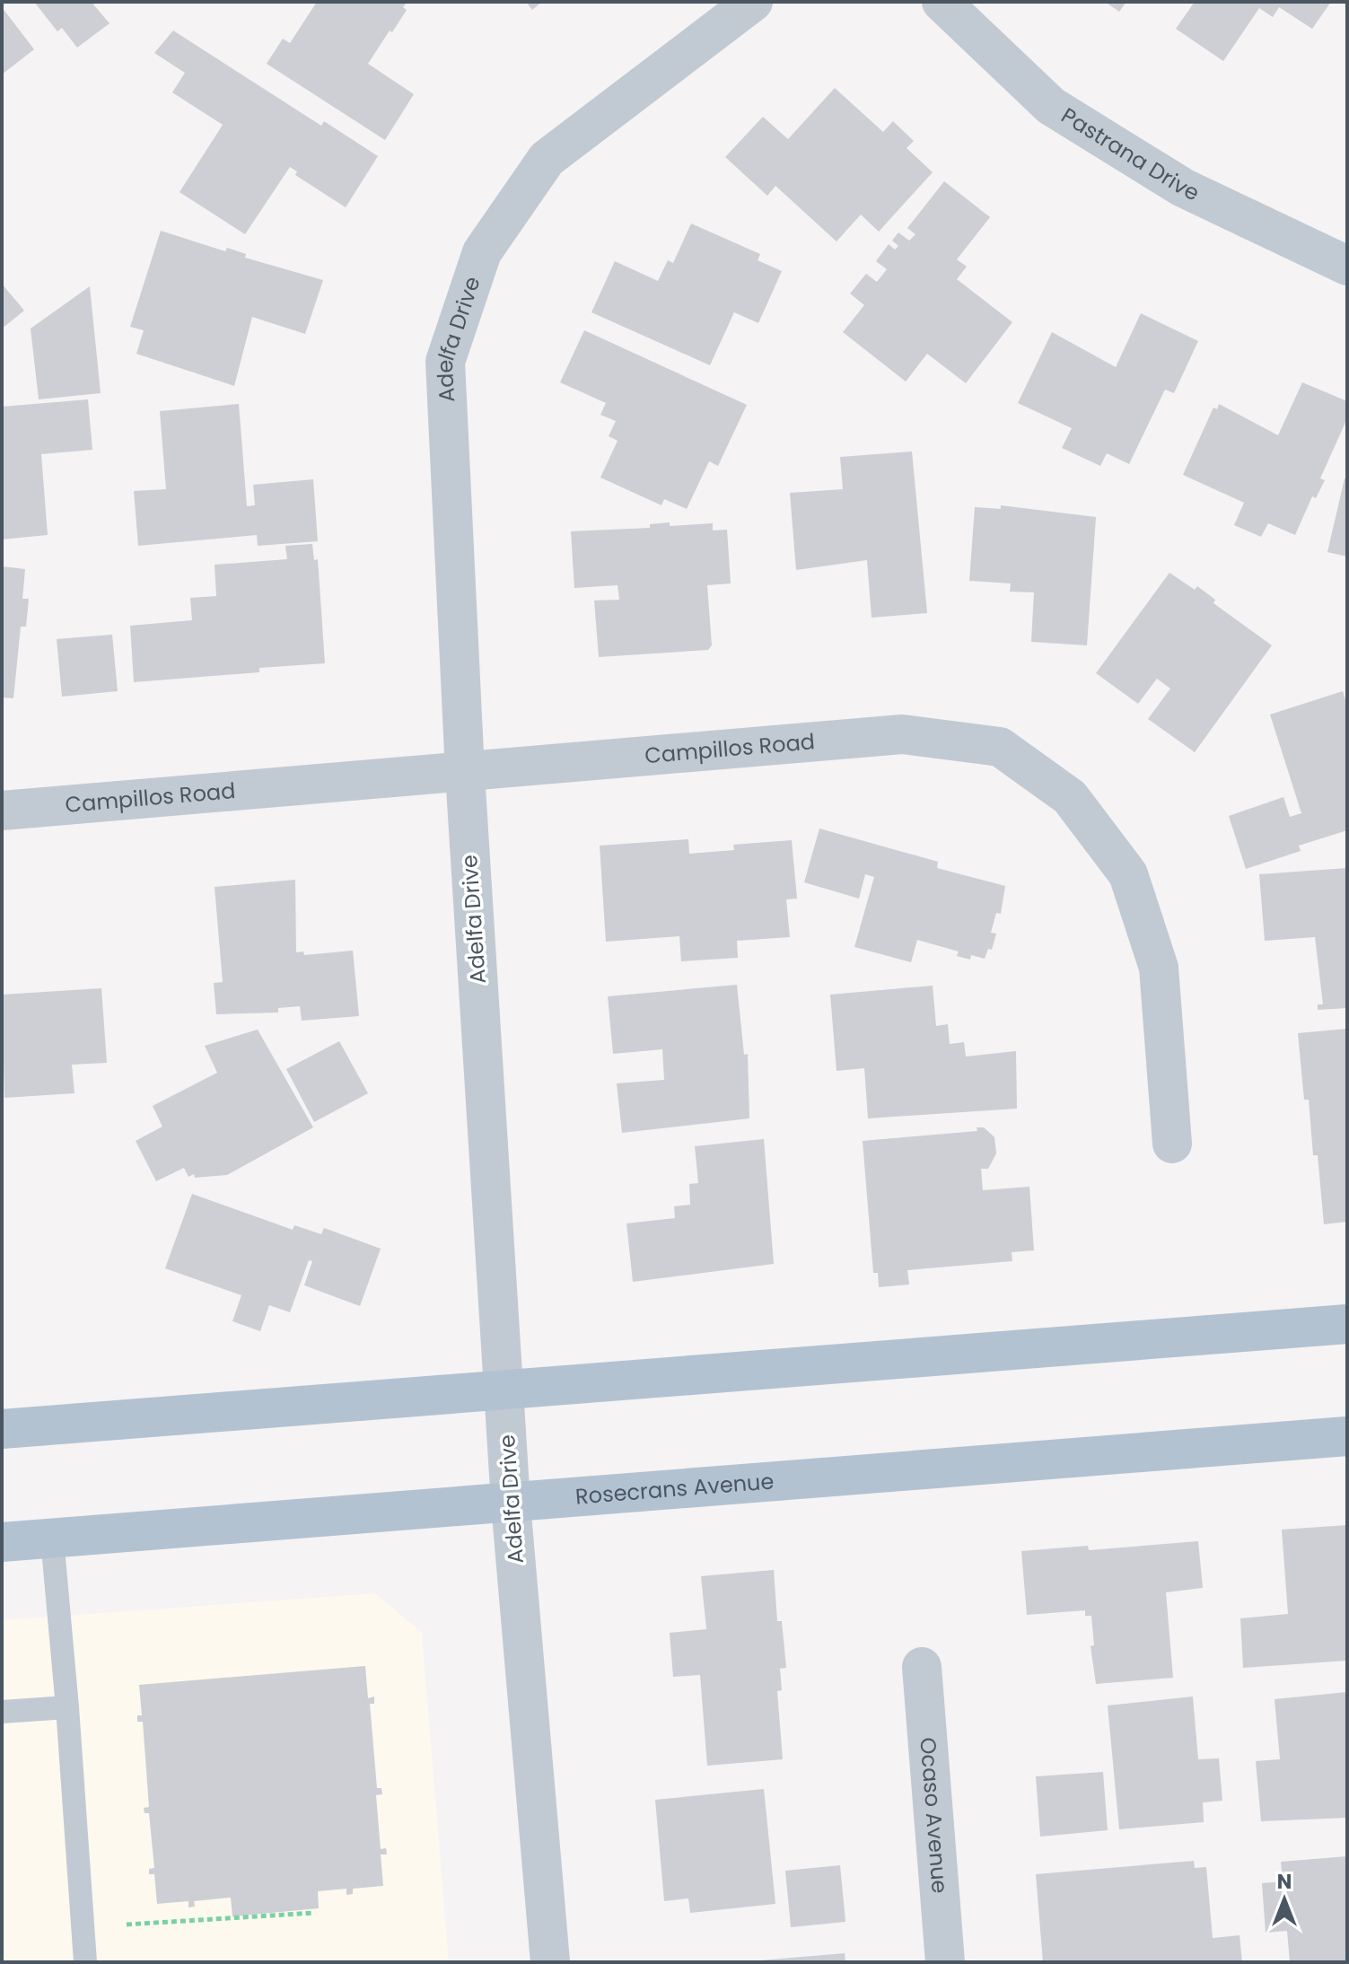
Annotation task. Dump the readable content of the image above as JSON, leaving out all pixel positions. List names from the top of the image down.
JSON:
{
  "streets": {
    "main road": ["Rosecrans Avenue"],
    "street": [
      "Pastrana Drive",
      "Adelfa Drive",
      "Campillos Road",
      "Ocaso Avenue"
    ]
  },
  "crossings": [
    ["Adelfa Drive", "Campillos Road"],
    ["Adelfa Drive", "Rosecrans Avenue"]
  ],
  "north": "top"
}
